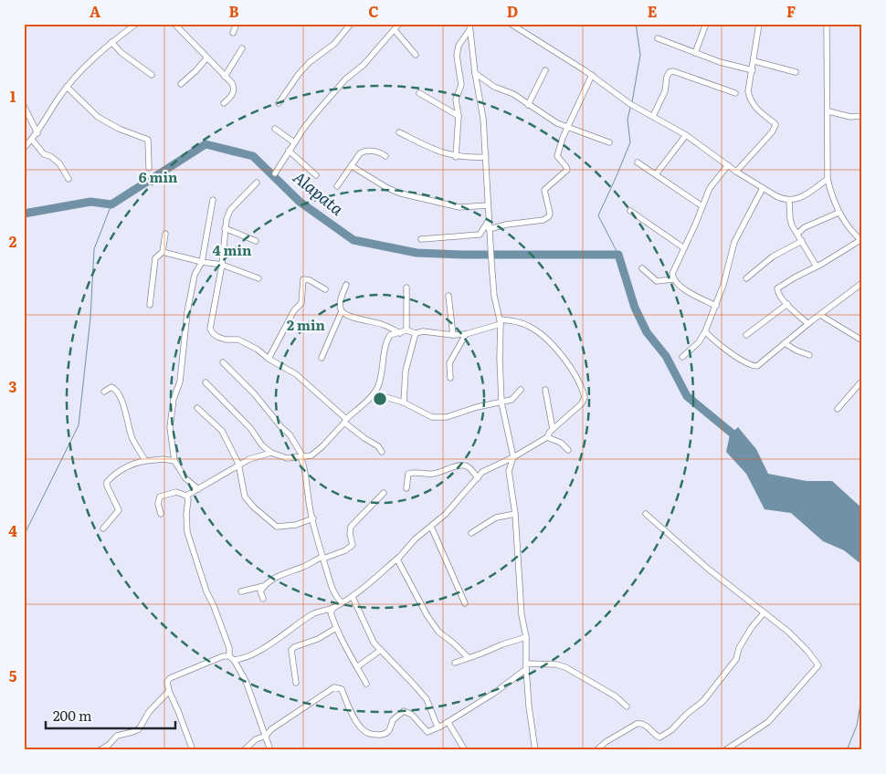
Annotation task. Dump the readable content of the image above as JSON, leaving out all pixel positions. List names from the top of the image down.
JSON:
{
  "water": ["Alapata"],
  "scale_bar": "200 m",
  "grid": {
    "columns": [
      "A",
      "B",
      "C",
      "D",
      "E",
      "F"
    ],
    "rows": [
      "1",
      "2",
      "3",
      "4",
      "5"
    ]
  },
  "rings": ["6 min", "4 min", "2 min"]
}
